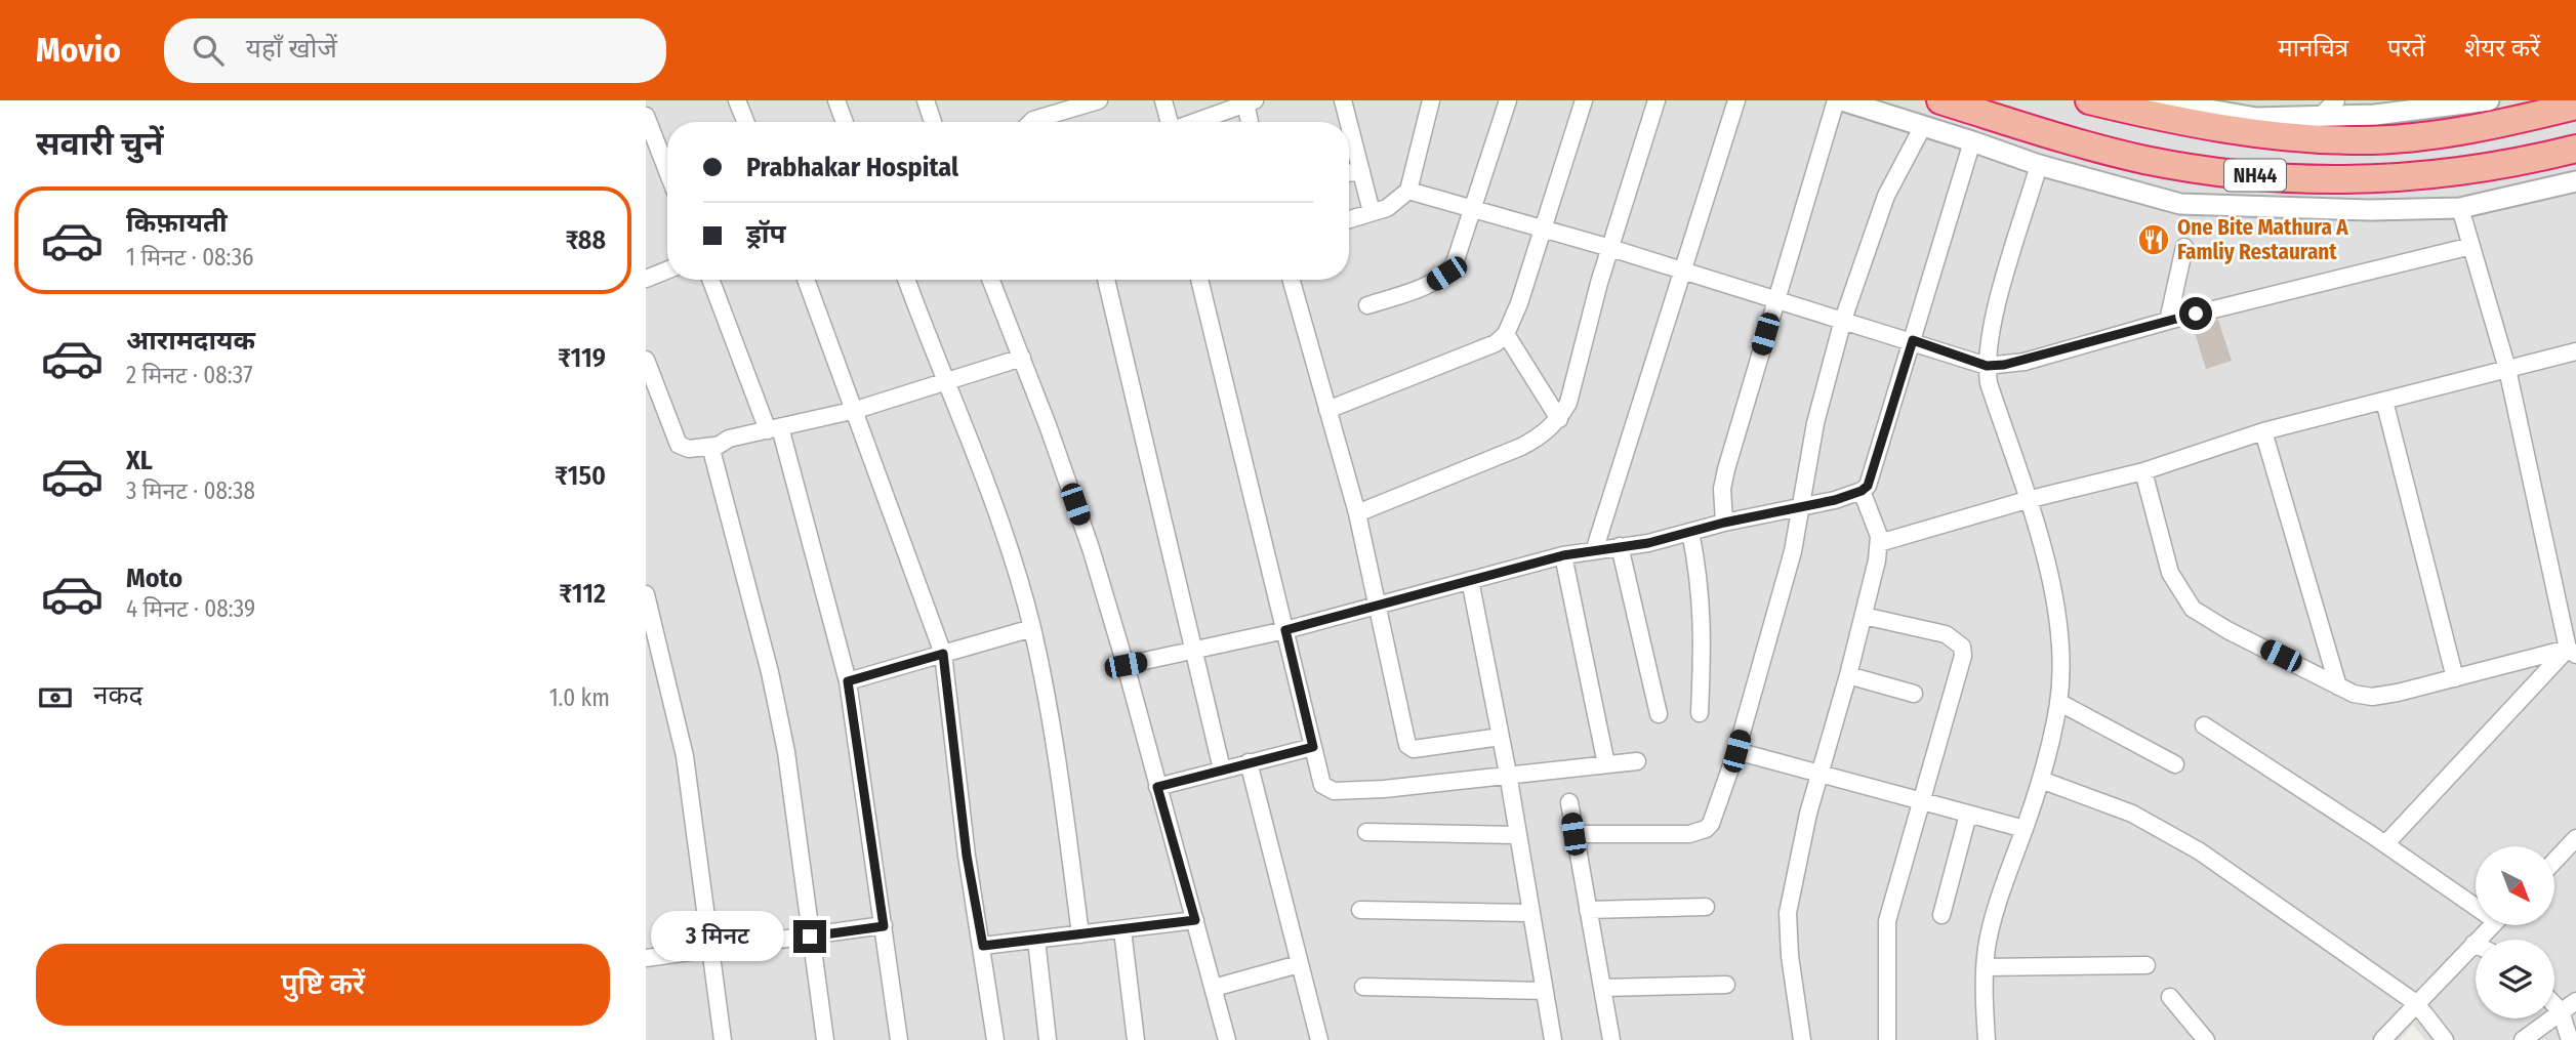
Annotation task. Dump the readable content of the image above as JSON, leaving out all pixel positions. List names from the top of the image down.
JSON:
{
  "streets": {
    "highway": ["NH44"]
  },
  "places": {
    "restaurant": ["One Bite Mathura A Famliy Restaurant"]
  },
  "north": "bottom right",
  "page": {
    "header": "Movio",
    "search": "यहाँ खोजें",
    "nav": ["मानचित्र", "परतें", "शेयर करें"],
    "heading": "सवारी चुनें",
    "banner": ["Prabhakar Hospital", "ड्रॉप"],
    "list": [
      {
        "name": "किफ़ायती",
        "note": "1 मिनट · 08:36",
        "value": "₹88"
      },
      {
        "name": "आरामदायक",
        "note": "2 मिनट · 08:37",
        "value": "₹119"
      },
      {
        "name": "XL",
        "note": "3 मिनट · 08:38",
        "value": "₹150"
      },
      {
        "name": "Moto",
        "note": "4 मिनट · 08:39",
        "value": "₹112"
      }
    ],
    "pay": ["नकद", "1.0 km"],
    "bubble": "3 मिनट",
    "buttons": "पुष्टि करें"
  }
}
